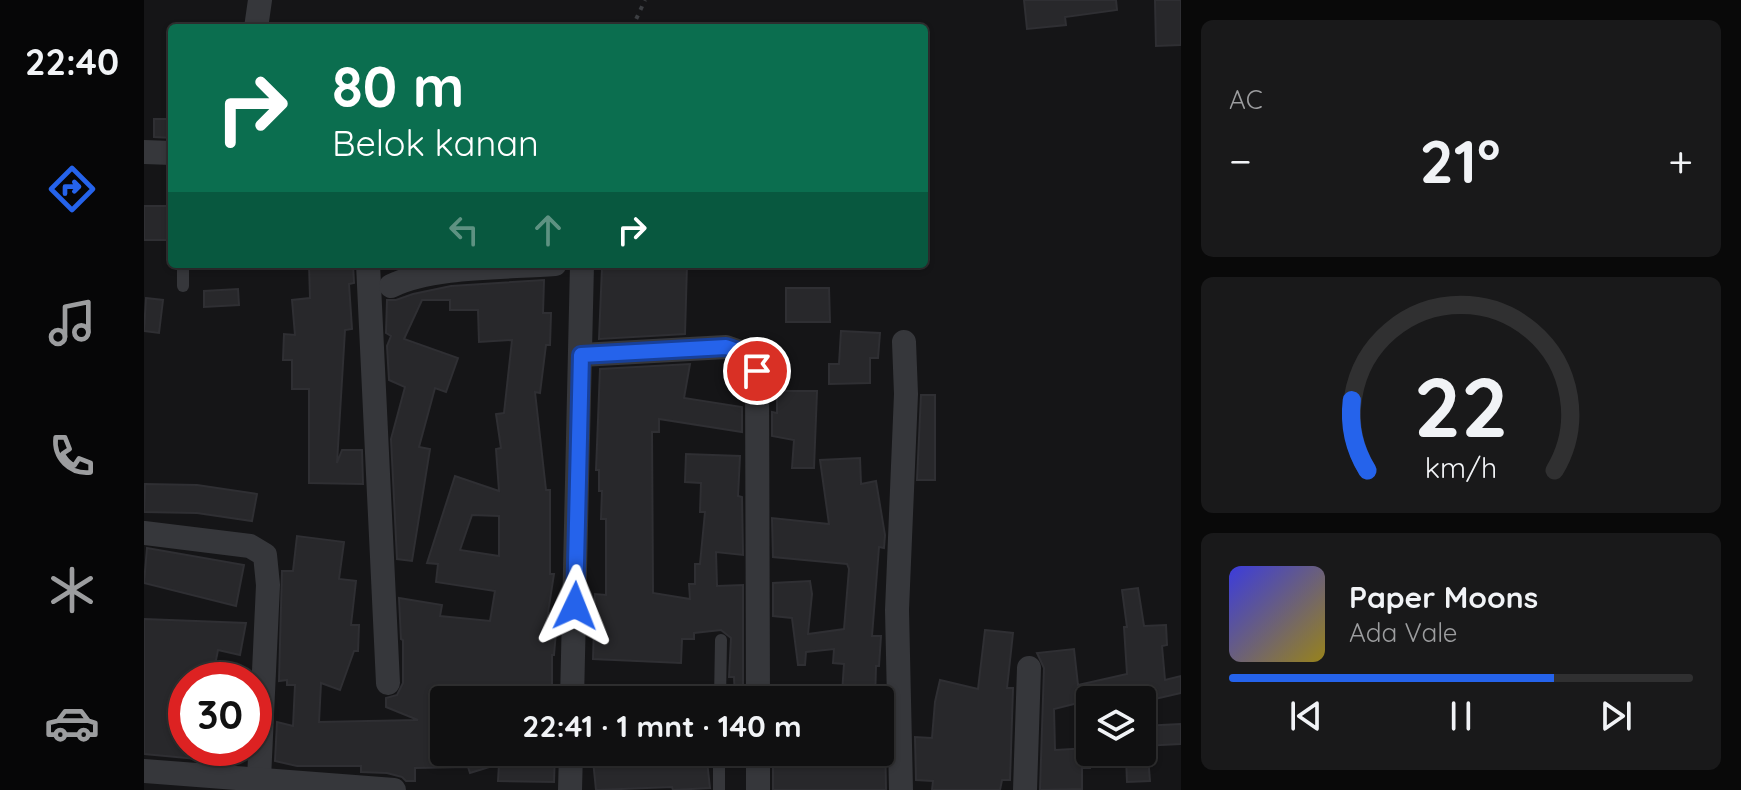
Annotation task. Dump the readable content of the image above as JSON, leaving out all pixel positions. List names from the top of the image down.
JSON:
{
  "page": {
    "tabs": "22:40",
    "tile": "AC",
    "turn": ["80 m", "Belok kanan"],
    "heat": ["−", "21°", "+"],
    "song": ["Paper Moons", "Ada Vale"],
    "limit": "30",
    "trip": "22:41 · 1 mnt · 140 m",
    "gauge": ["22", "km/h"]
  }
}
